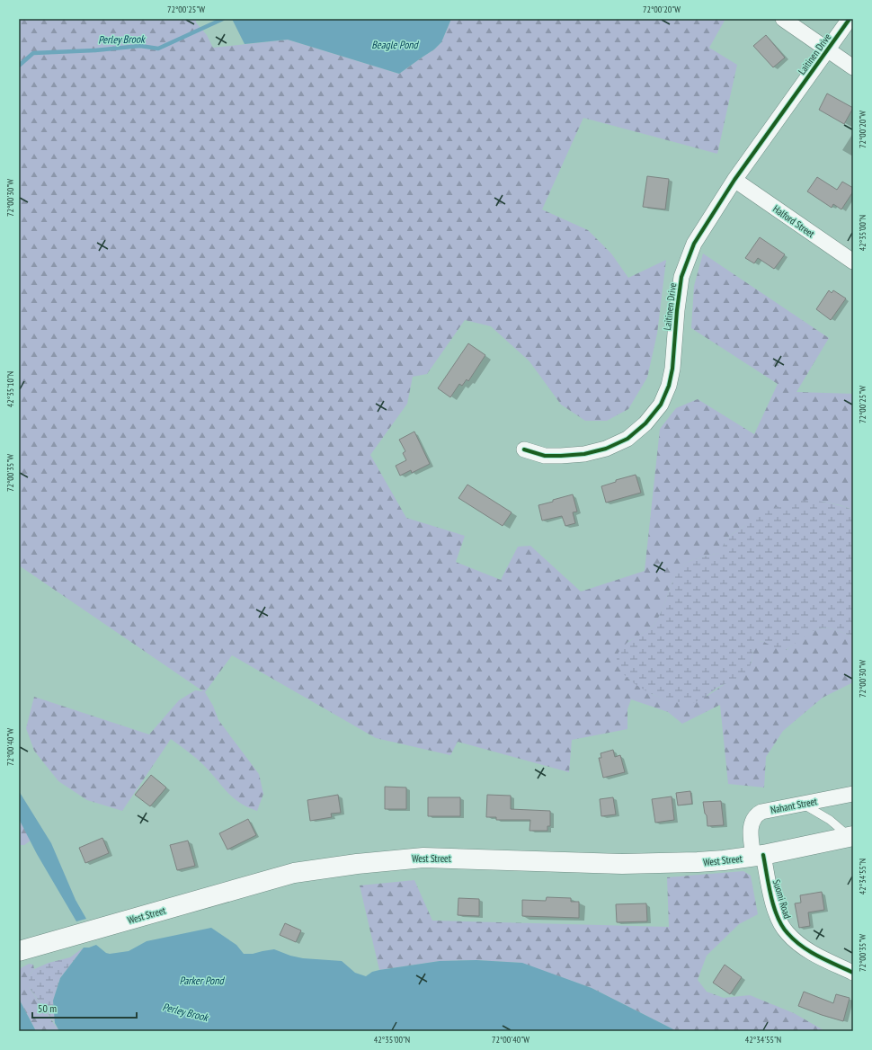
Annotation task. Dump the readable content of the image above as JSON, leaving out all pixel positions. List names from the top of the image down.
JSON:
{
  "streets": {
    "main road": ["West Street"],
    "street": [
      "Laitinen Drive",
      "Halford Street",
      "Nahant Street",
      "Suomi Road"
    ]
  },
  "crossings": [
    ["Laitinen Drive", "Halford Street"],
    ["Nahant Street", "West Street"],
    ["Nahant Street", "Suomi Road"],
    ["West Street", "Suomi Road"]
  ],
  "water": ["Perley Brook", "Beagle Pond", "Parker Pond"],
  "scale_bar": "50 m",
  "coordinates": [
    "72°00'25\"W",
    "72°00'20\"W",
    "72°00'30\"W",
    "42°35'00\"N",
    "42°35'10\"N",
    "72°00'35\"W",
    "72°00'40\"W",
    "42°34'55\"N"
  ]
}
